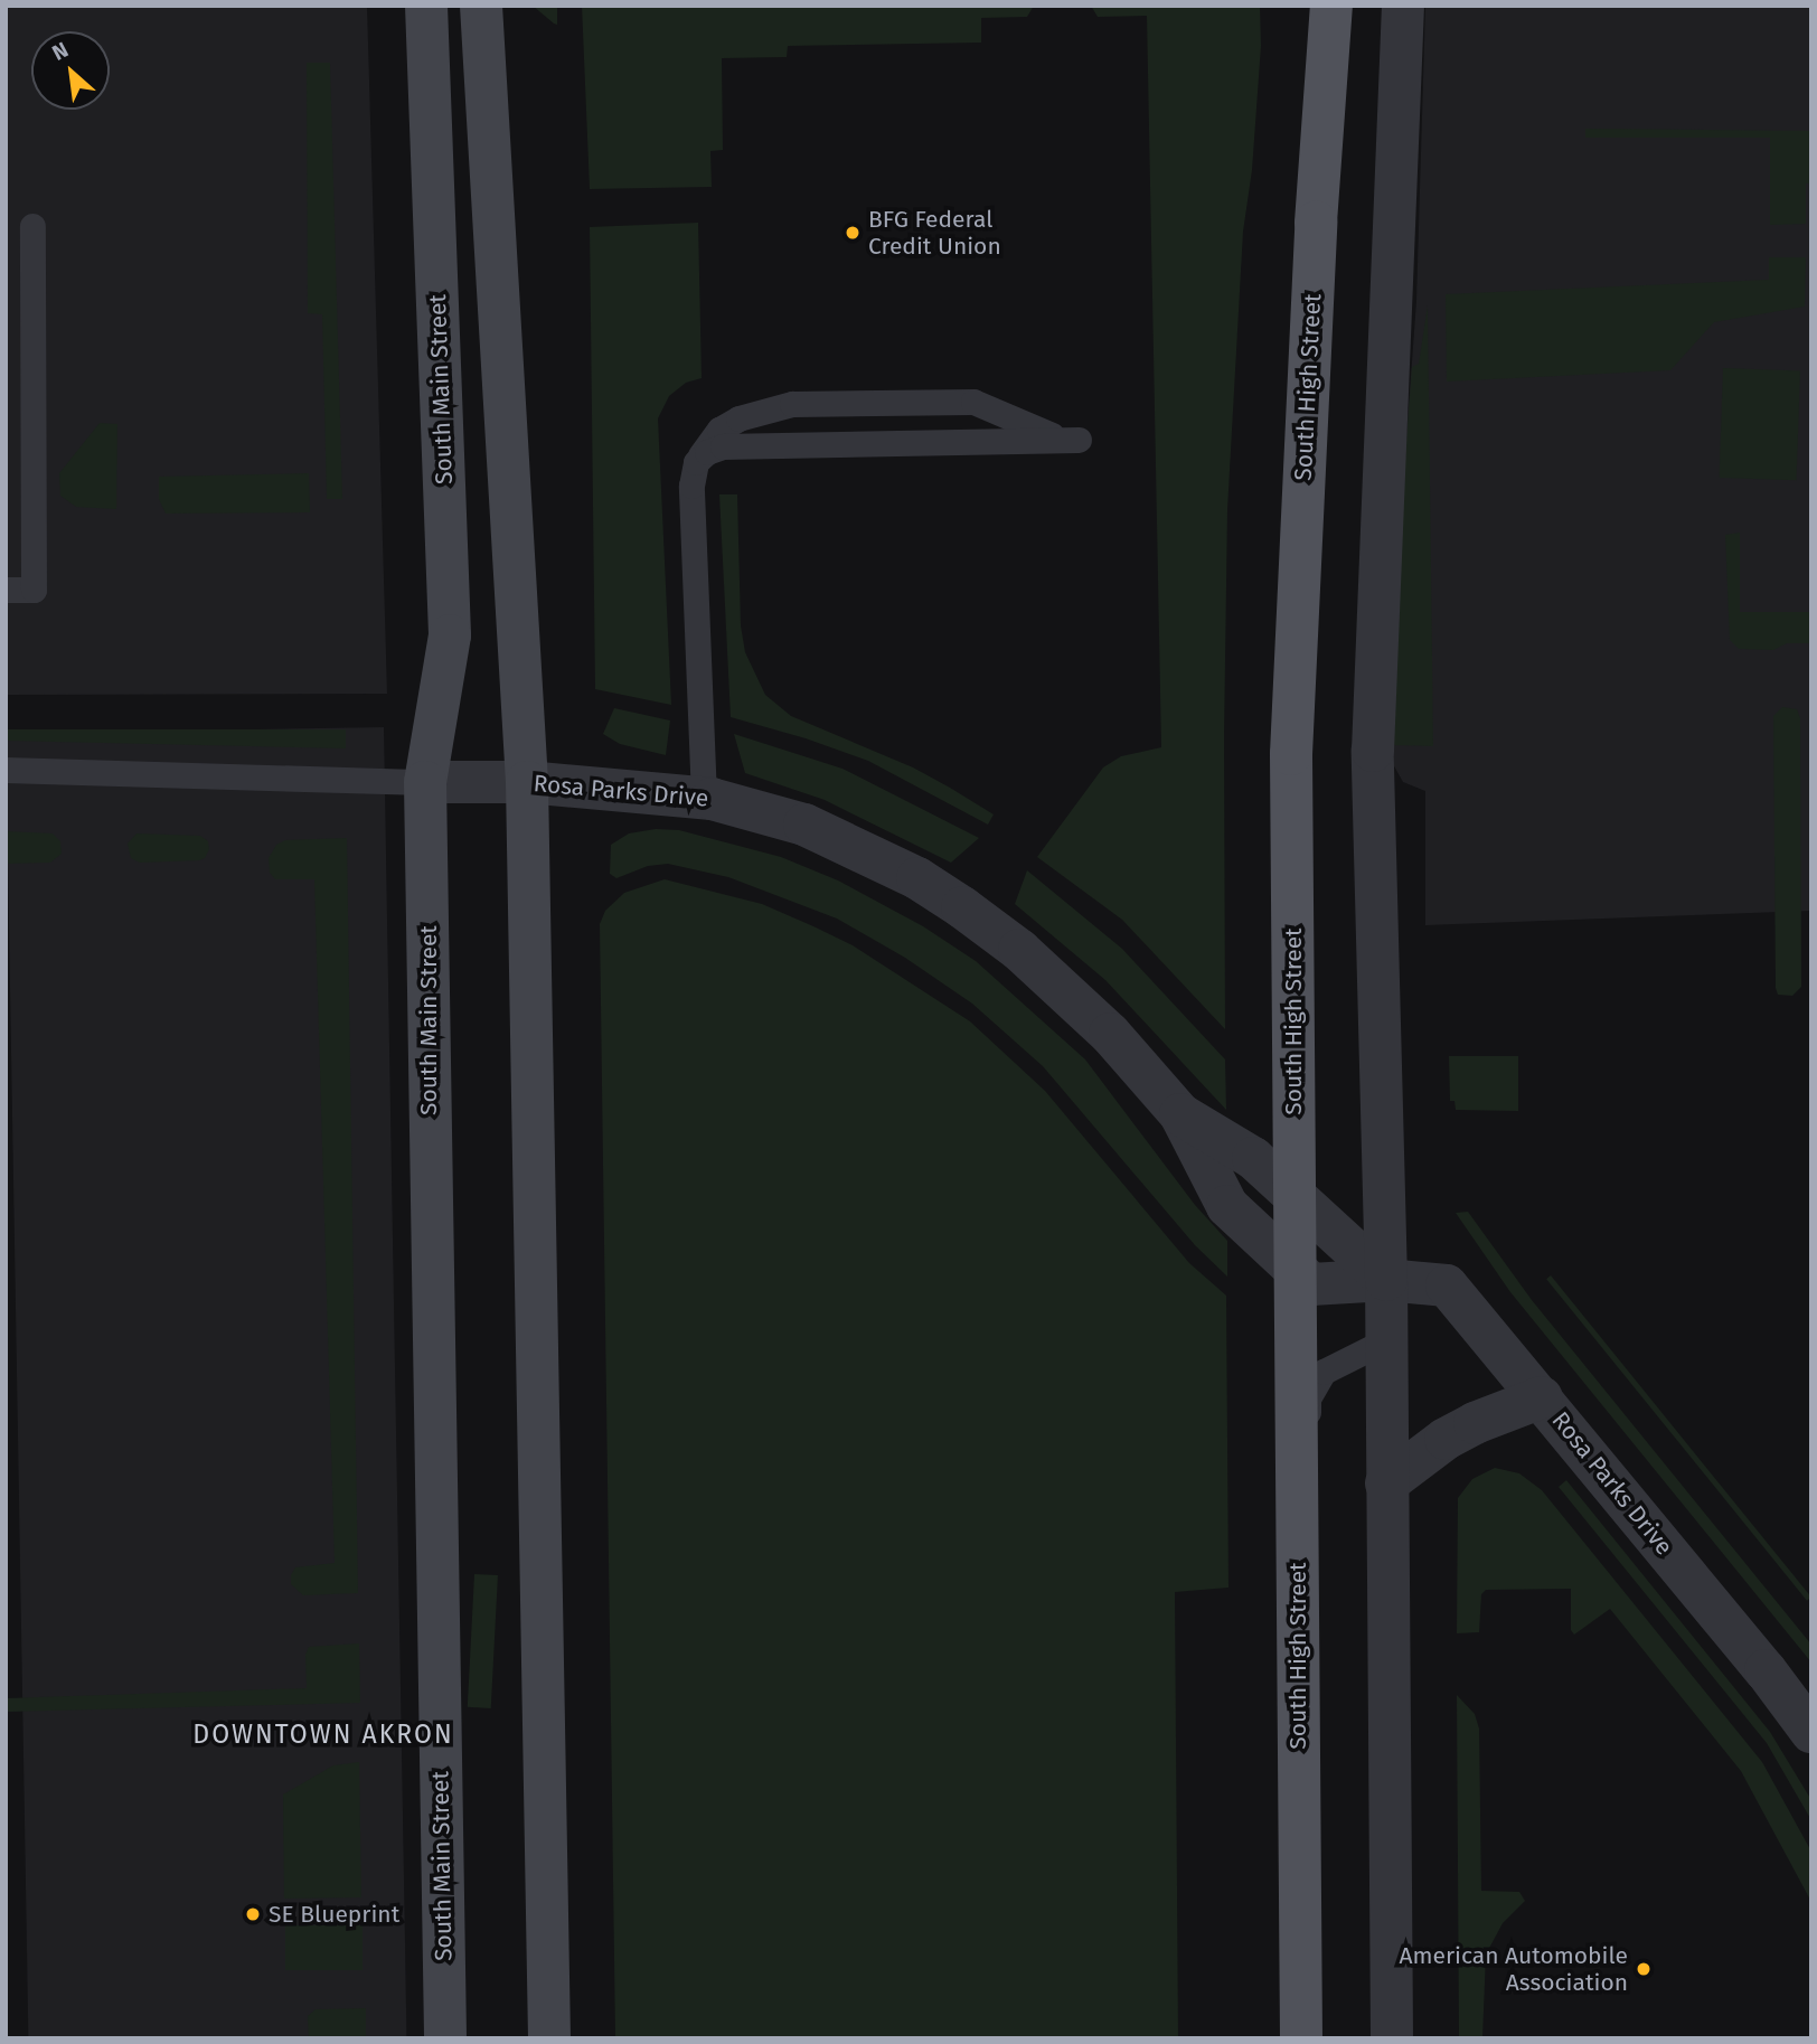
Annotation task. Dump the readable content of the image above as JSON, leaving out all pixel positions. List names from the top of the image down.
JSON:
{
  "streets": {
    "main road": ["South High Street", "South Main Street"],
    "street": ["Rosa Parks Drive"]
  },
  "crossings": [
    ["South Main Street", "Rosa Parks Drive"]
  ],
  "districts": ["DOWNTOWN AKRON"],
  "places": ["BFG Federal Credit Union", "SE Blueprint", "American Automobile Association"],
  "north": "top left"
}
